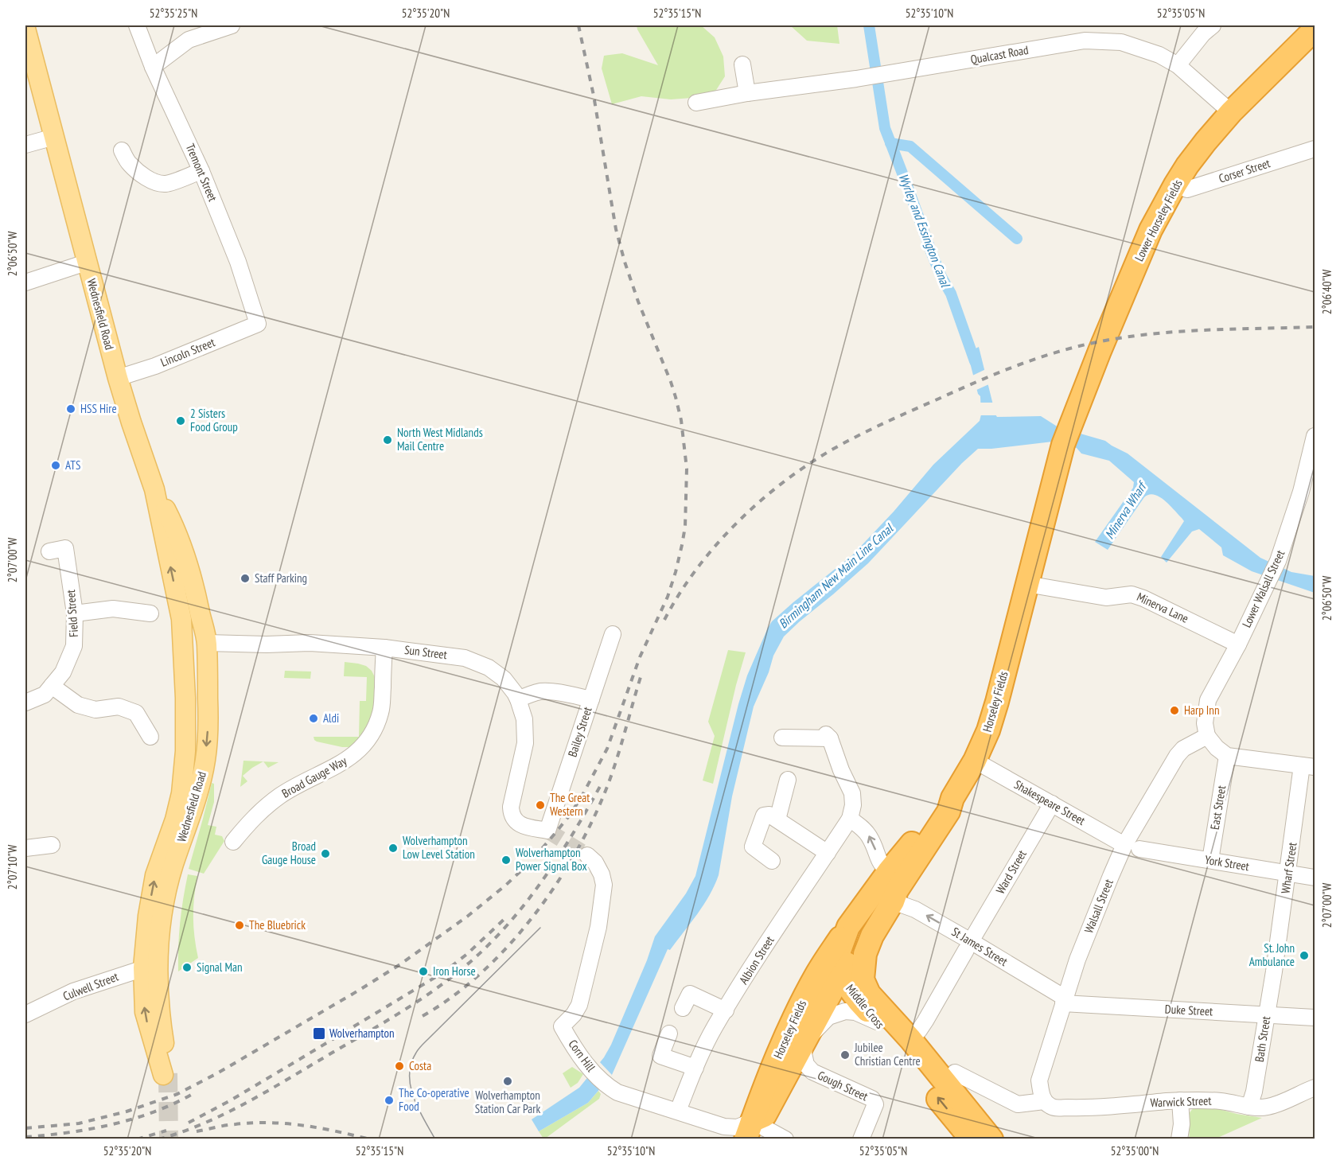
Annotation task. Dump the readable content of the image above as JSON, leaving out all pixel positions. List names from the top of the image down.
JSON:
{
  "streets": {
    "highway": ["Lower Horseley Fields", "Horseley Fields", "Middle Cross"],
    "main road": ["Wednesfield Road"],
    "street": [
      "Qualcast Road",
      "Corser Street",
      "Tremont Street",
      "Lincoln Street",
      "Lower Walsall Street",
      "Minerva Lane",
      "Field Street",
      "Sun Street",
      "Bailey Street",
      "Broad Gauge Way",
      "Shakespeare Street",
      "East Street",
      "York Street",
      "Wharf Street",
      "Ward Street",
      "Walsall Street",
      "St James Street",
      "Albion Street",
      "Culwell Street",
      "Duke Street",
      "Bath Street",
      "Corn Hill",
      "Gough Street",
      "Warwick Street"
    ]
  },
  "crossings": [
    ["Qualcast Road", "Lower Horseley Fields"],
    ["Corser Street", "Lower Horseley Fields"],
    ["Tremont Street", "Lincoln Street"],
    ["Lower Horseley Fields", "Horseley Fields"],
    ["Wednesfield Road", "Lincoln Street"],
    ["Wednesfield Road", "Sun Street"],
    ["Wednesfield Road", "Culwell Street"],
    ["Lower Walsall Street", "Minerva Lane"],
    ["Lower Walsall Street", "Walsall Street"],
    ["Minerva Lane", "Horseley Fields"],
    ["Sun Street", "Bailey Street"],
    ["Sun Street", "Broad Gauge Way"],
    ["Horseley Fields", "Shakespeare Street"],
    ["Horseley Fields", "Middle Cross"],
    ["Horseley Fields", "Corn Hill"],
    ["Shakespeare Street", "York Street"],
    ["Shakespeare Street", "Ward Street"],
    ["Shakespeare Street", "Walsall Street"],
    ["East Street", "York Street"],
    ["York Street", "Wharf Street"],
    ["York Street", "Walsall Street"],
    ["Wharf Street", "Bath Street"],
    ["Ward Street", "St James Street"],
    ["Ward Street", "Middle Cross"],
    ["Walsall Street", "St James Street"],
    ["Walsall Street", "Duke Street"],
    ["Walsall Street", "Warwick Street"],
    ["St James Street", "Middle Cross"],
    ["St James Street", "Duke Street"],
    ["Albion Street", "Corn Hill"],
    ["Duke Street", "Bath Street"],
    ["Bath Street", "Warwick Street"]
  ],
  "one_way": ["St James Street"],
  "water": ["Wyrley and Essington Canal", "Minerva Wharf", "Birmingham New Main Line Canal"],
  "places": {
    "other": [
      "HSS Hire",
      "2 Sisters Food Group",
      "North West Midlands Mail Centre",
      "ATS",
      "Staff Parking",
      "Harp Inn",
      "Aldi",
      "The Great Western",
      "Wolverhampton Low Level Station",
      "Broad Gauge House",
      "Wolverhampton Power Signal Box",
      "The Bluebrick",
      "St. John Ambulance",
      "Signal Man",
      "Iron Horse",
      "Jubilee Christian Centre",
      "Costa",
      "Wolverhampton Station Car Park",
      "The Co-operative Food"
    ],
    "transit": ["Wolverhampton"]
  },
  "coordinates": [
    "52°35'25\"N",
    "52°35'20\"N",
    "52°35'15\"N",
    "52°35'10\"N",
    "52°35'05\"N",
    "2°06'50\"W",
    "2°06'40\"W",
    "2°07'00\"W",
    "2°07'10\"W",
    "52°35'00\"N"
  ]
}
